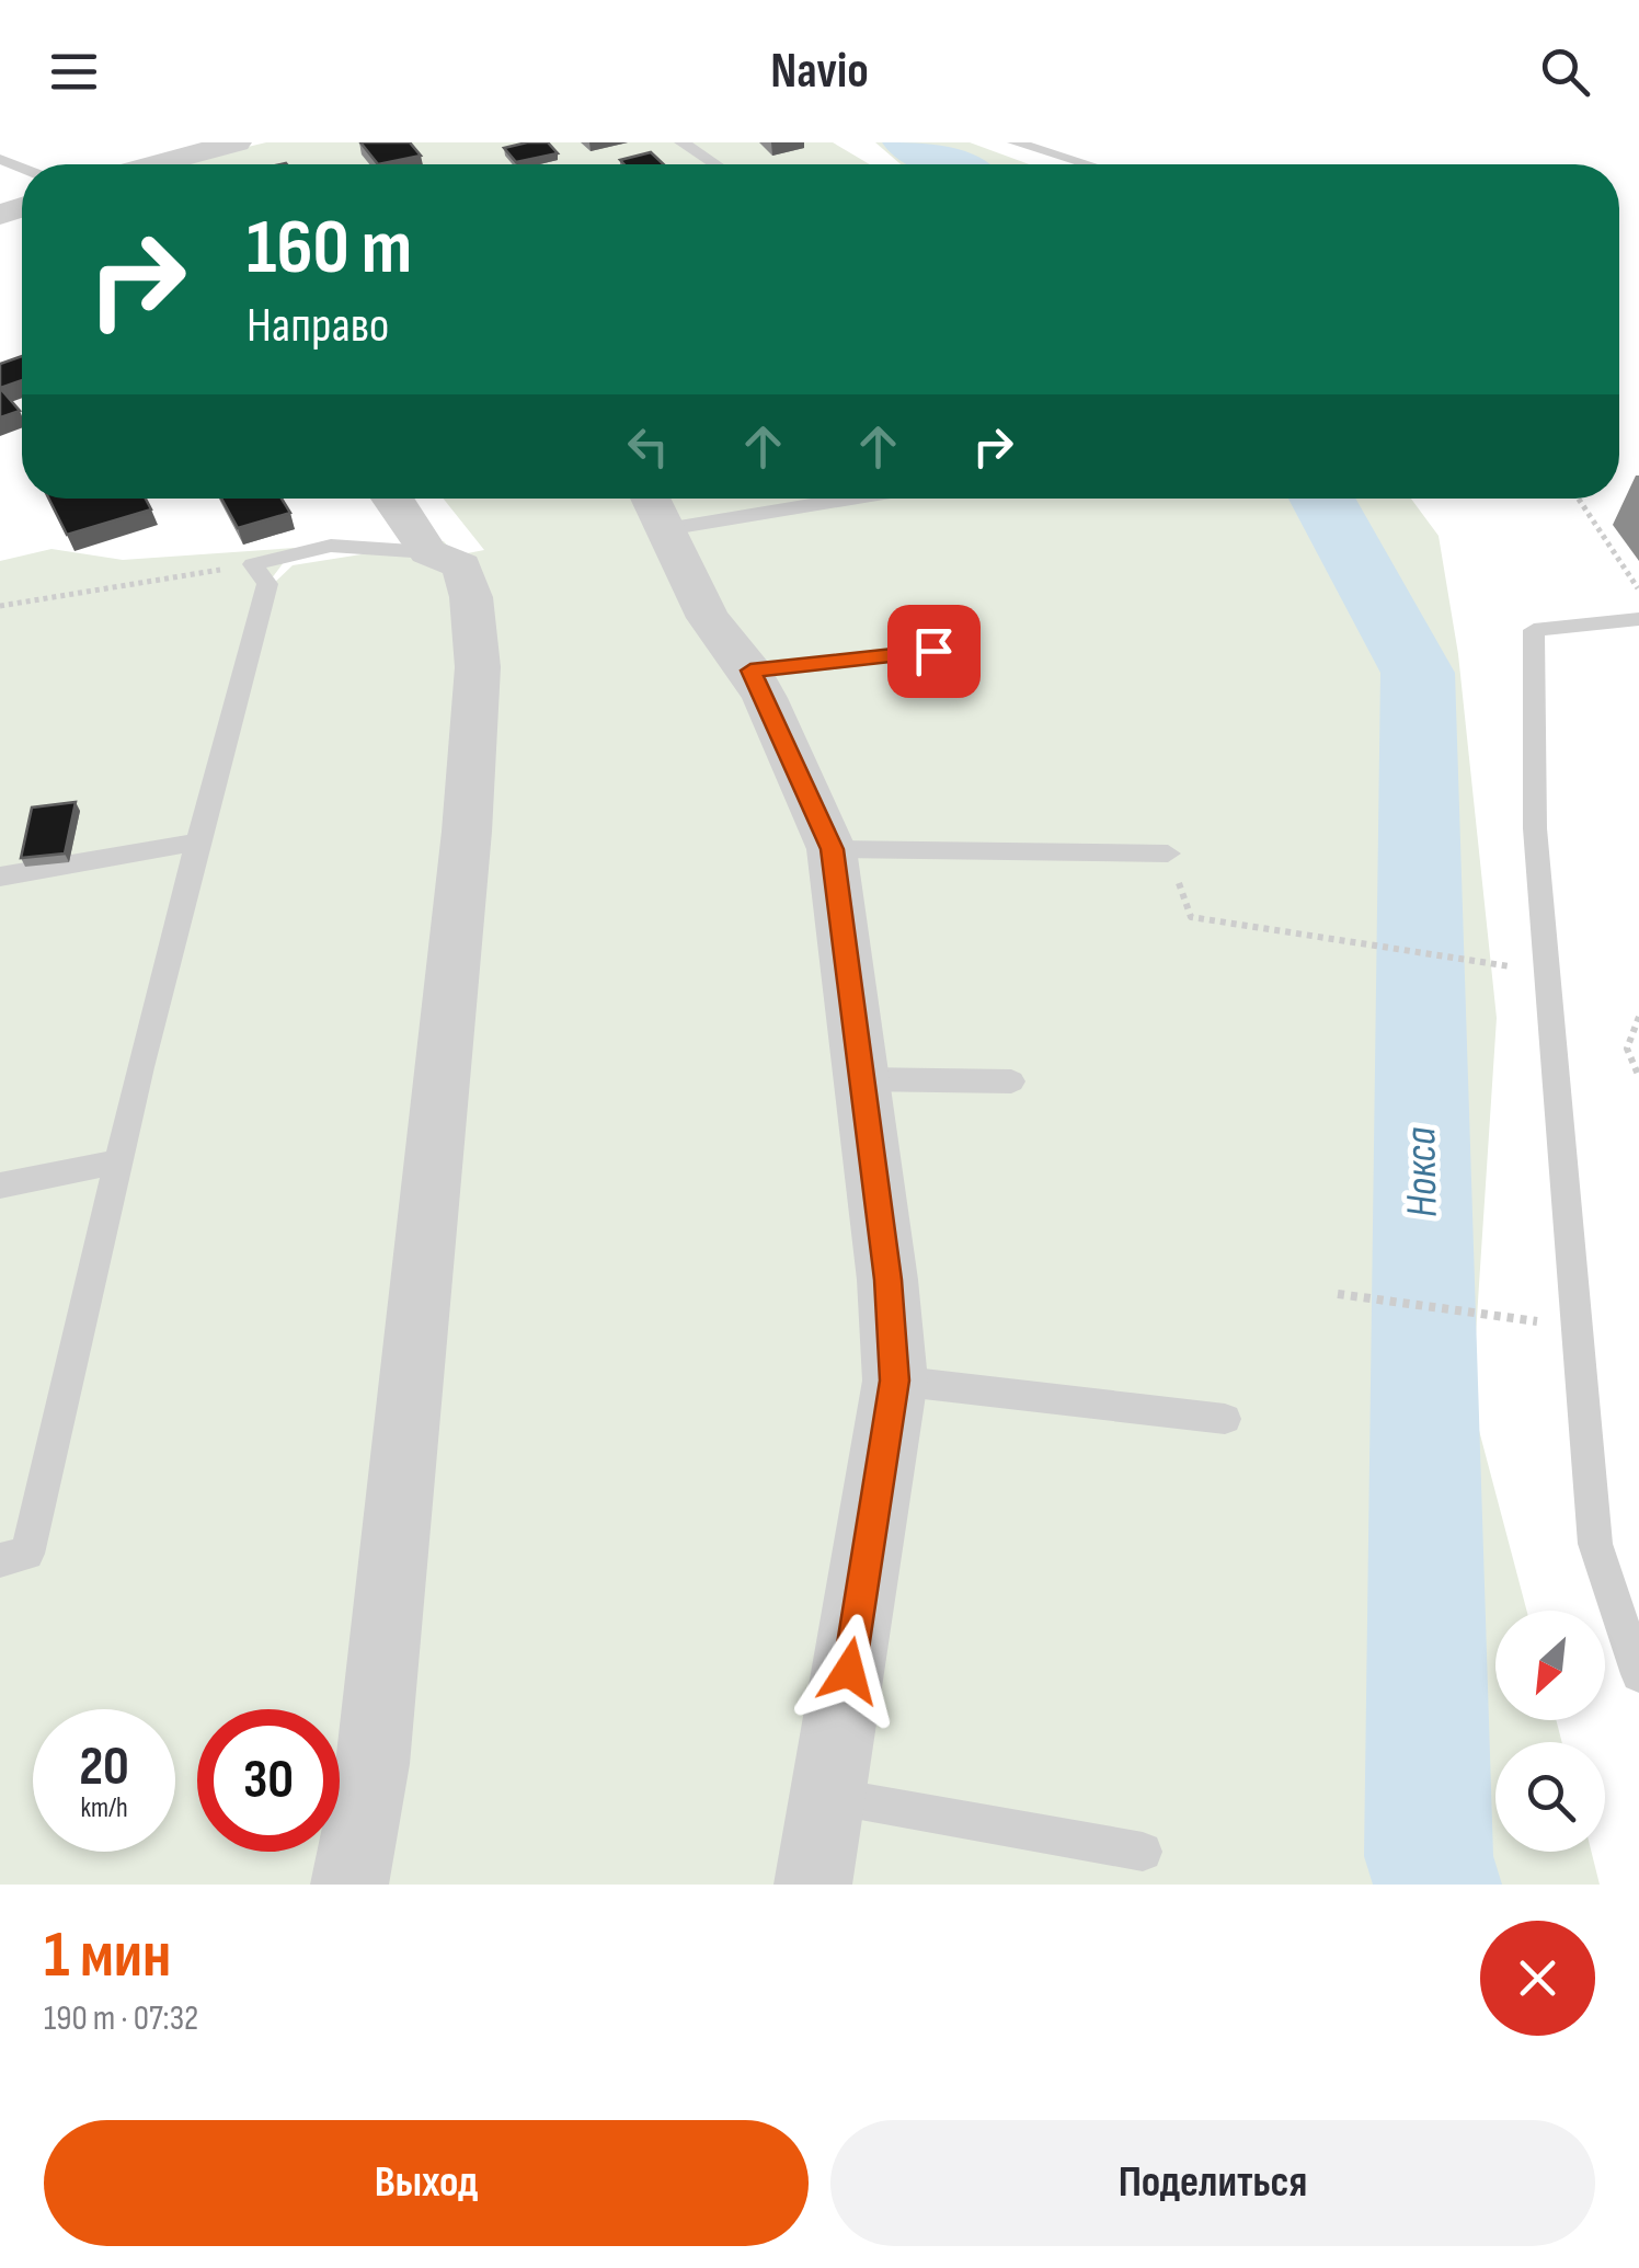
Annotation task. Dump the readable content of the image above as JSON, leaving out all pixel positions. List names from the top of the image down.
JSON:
{
  "water": ["Нокса"],
  "north": "bottom left",
  "page": {
    "header": "Navio",
    "turn": ["160 m", "Направо"],
    "speed": "20 km/h",
    "limit": "30",
    "heading": ["1 мин", "190 m · 07:32"],
    "buttons": ["Выход", "Поделиться"]
  }
}
